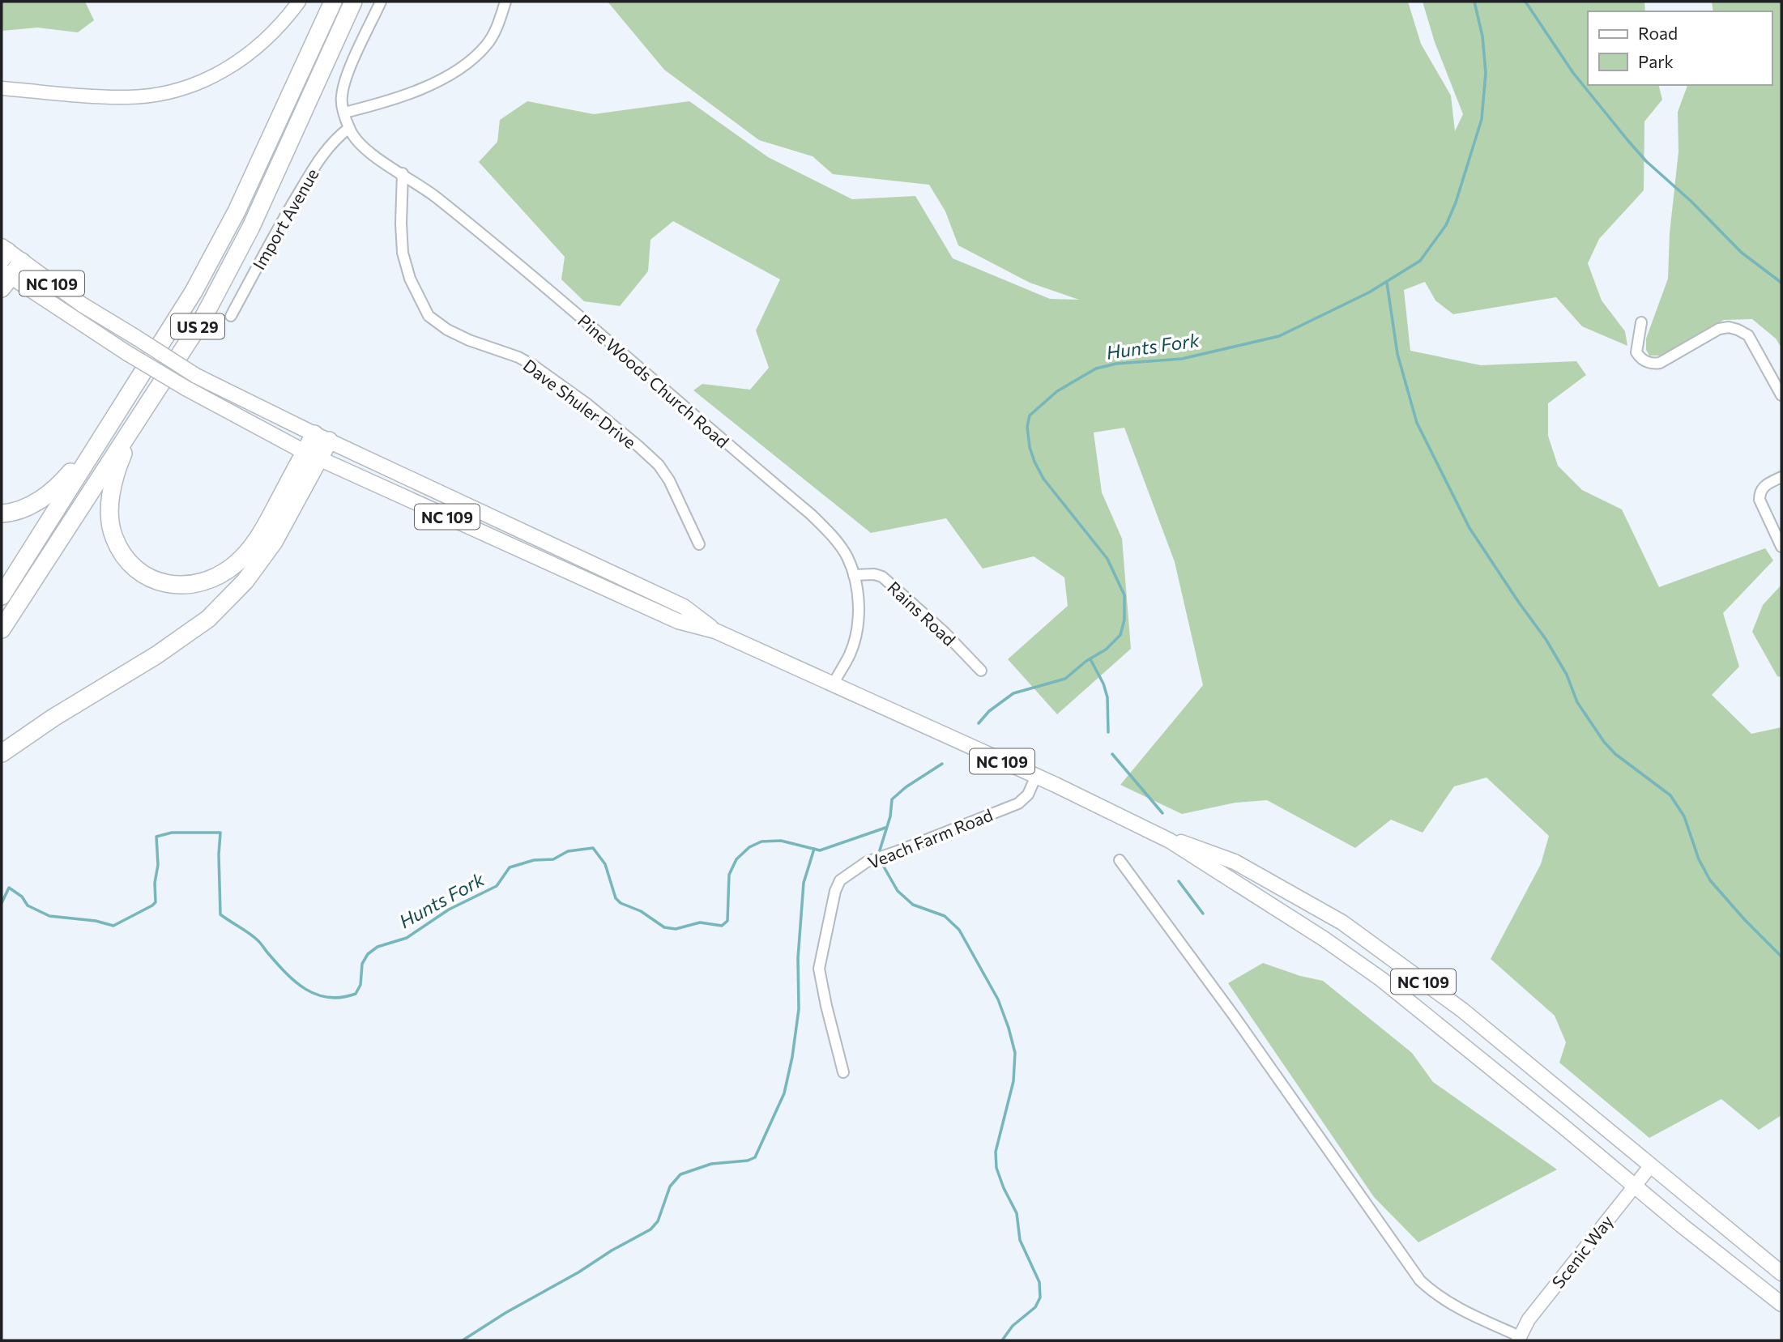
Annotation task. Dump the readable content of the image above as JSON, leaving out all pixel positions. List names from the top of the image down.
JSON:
{
  "streets": {
    "highway": ["US 29"],
    "main road": ["NC 109"],
    "street": [
      "Import Avenue",
      "Pine Woods Church Road",
      "Dave Shuler Drive",
      "Rains Road",
      "Veach Farm Road",
      "Scenic Way"
    ]
  },
  "crossings": [
    ["Import Avenue", "Pine Woods Church Road"],
    ["NC 109", "Pine Woods Church Road"],
    ["NC 109", "Veach Farm Road"],
    ["NC 109", "Scenic Way"],
    ["Pine Woods Church Road", "Dave Shuler Drive"],
    ["Pine Woods Church Road", "Rains Road"]
  ],
  "water": ["Hunts Fork"],
  "legend": ["Road", "Park"]
}
